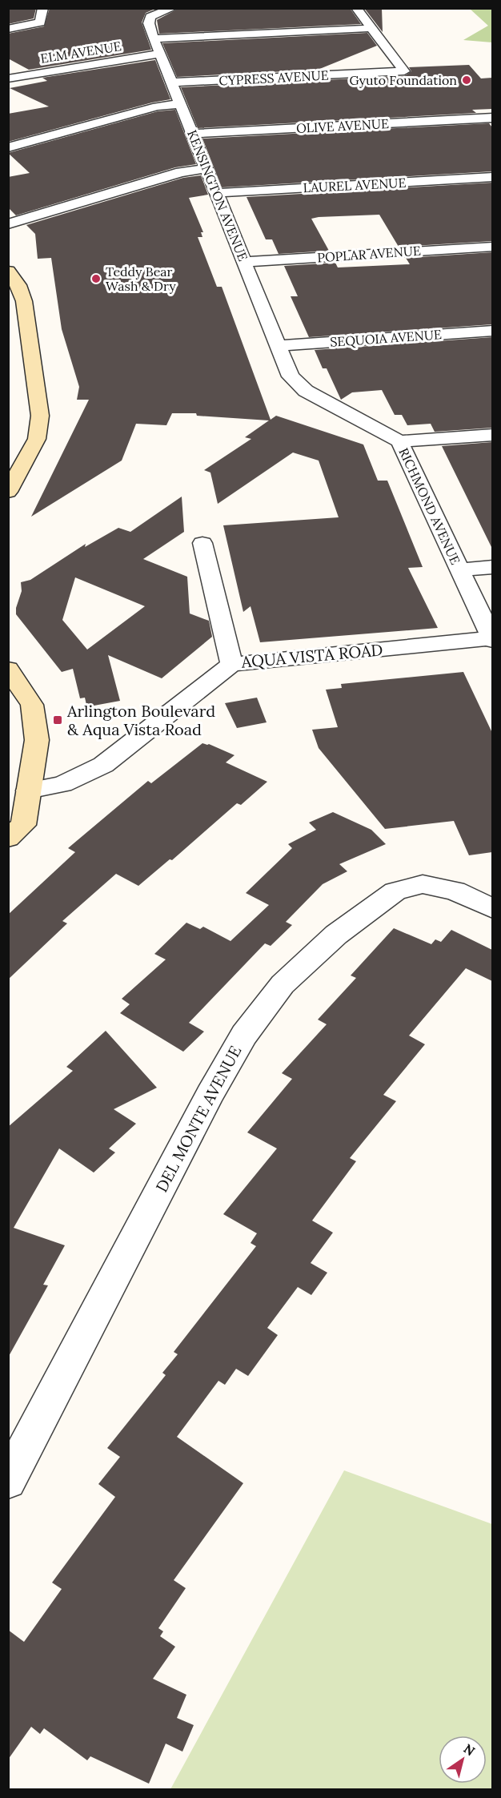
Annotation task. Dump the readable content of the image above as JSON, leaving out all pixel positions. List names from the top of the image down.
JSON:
{
  "streets": {
    "street": [
      "ELM AVENUE",
      "CYPRESS AVENUE",
      "OLIVE AVENUE",
      "LAUREL AVENUE",
      "KENSINGTON AVENUE",
      "POPLAR AVENUE",
      "SEQUOIA AVENUE",
      "RICHMOND AVENUE",
      "AQUA VISTA ROAD",
      "DEL MONTE AVENUE"
    ]
  },
  "crossings": [
    ["ELM AVENUE", "KENSINGTON AVENUE"],
    ["CYPRESS AVENUE", "KENSINGTON AVENUE"],
    ["OLIVE AVENUE", "KENSINGTON AVENUE"],
    ["LAUREL AVENUE", "KENSINGTON AVENUE"],
    ["KENSINGTON AVENUE", "POPLAR AVENUE"],
    ["KENSINGTON AVENUE", "SEQUOIA AVENUE"],
    ["KENSINGTON AVENUE", "RICHMOND AVENUE"],
    ["RICHMOND AVENUE", "AQUA VISTA ROAD"]
  ],
  "places": {
    "other": ["Gyuto Foundation", "Teddy Bear Wash & Dry"],
    "transit": ["Arlington Boulevard & Aqua Vista Road"]
  },
  "north": "top right"
}
